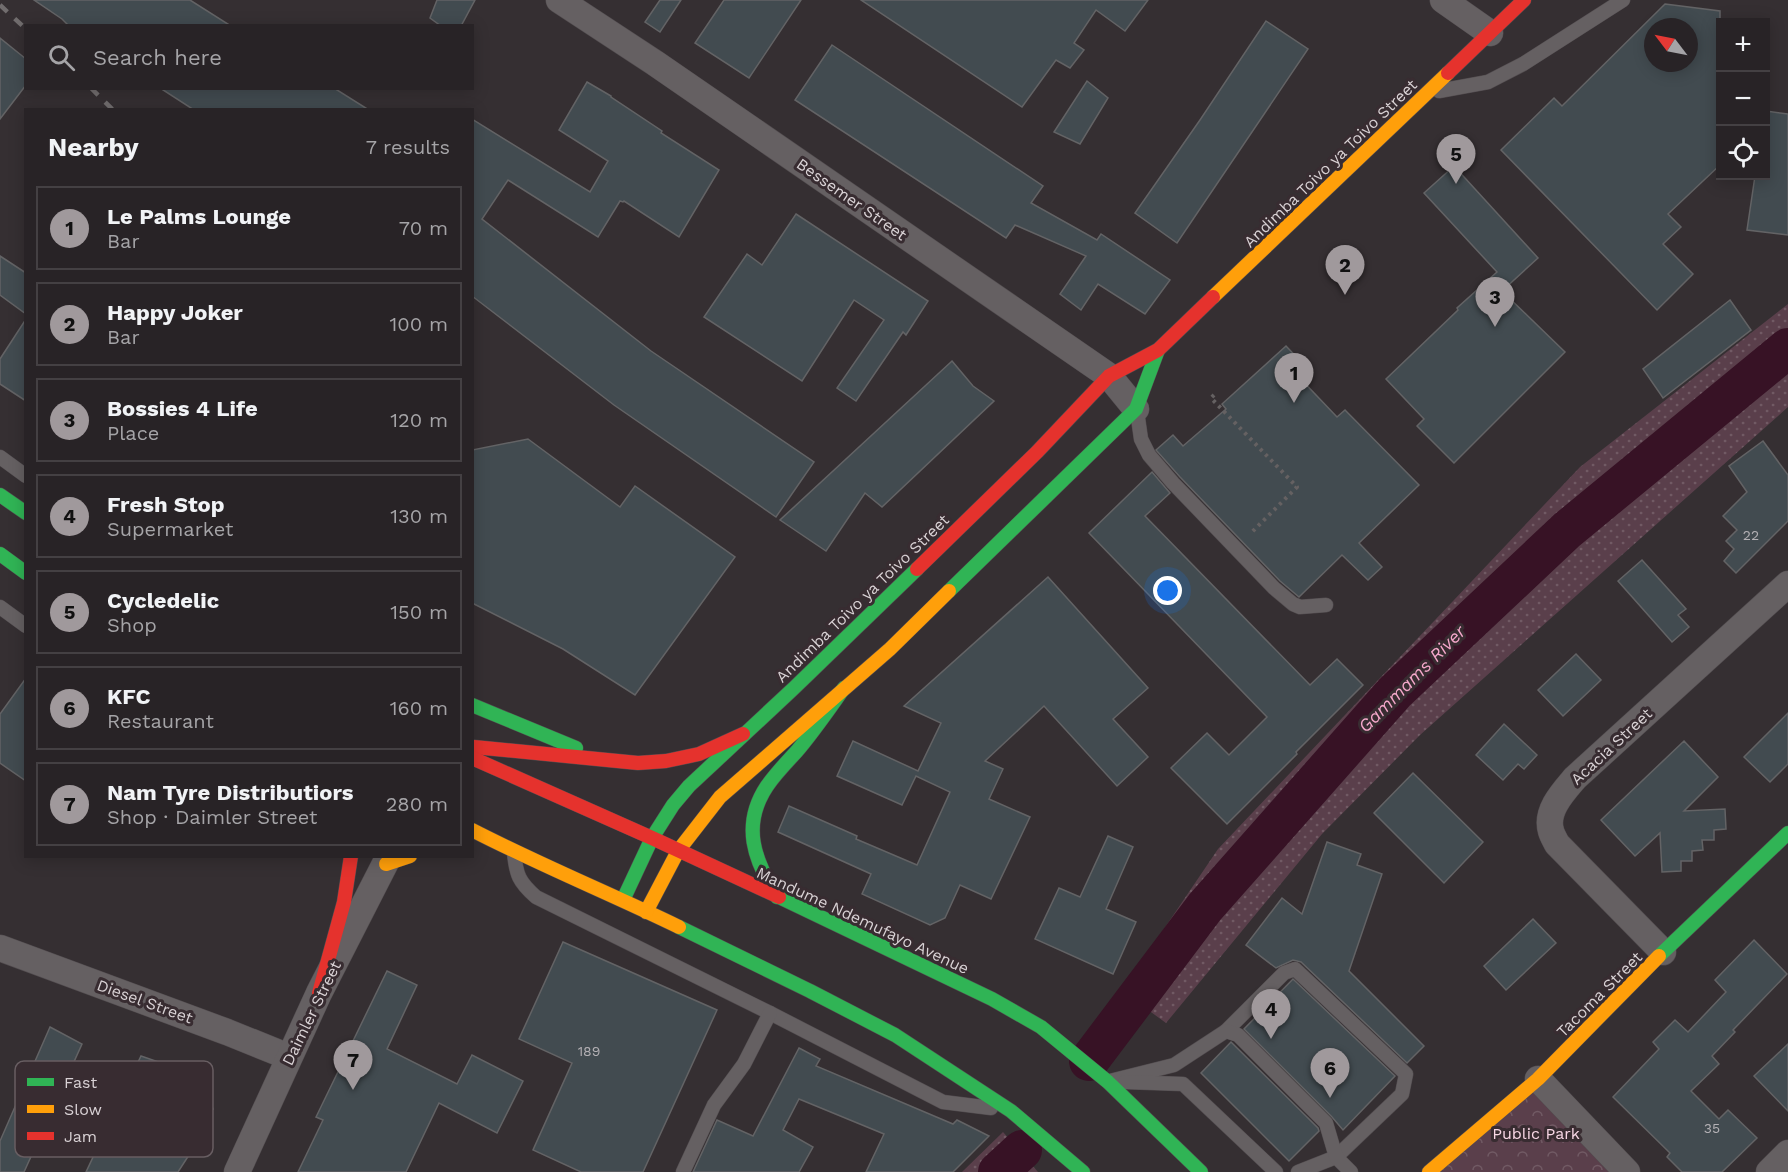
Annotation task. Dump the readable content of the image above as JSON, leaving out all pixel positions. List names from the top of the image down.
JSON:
{
  "streets": {
    "street": [
      "Andimba Toivo ya Toivo Street",
      "Bessemer Street",
      "Acacia Street",
      "Mandume Ndemufayo Avenue",
      "Tacoma Street",
      "Diesel Street",
      "Daimler Street"
    ]
  },
  "crossings": [
    ["Andimba Toivo ya Toivo Street", "Bessemer Street"],
    ["Andimba Toivo ya Toivo Street", "Mandume Ndemufayo Avenue"],
    ["Acacia Street", "Tacoma Street"],
    ["Diesel Street", "Daimler Street"]
  ],
  "water": ["Gammams River"],
  "parks": ["Public Park"],
  "house_numbers": ["22", "189", "35"],
  "legend": ["Fast", "Slow", "Jam"],
  "north": "top left",
  "page": {
    "map_buttons": ["+", "−"],
    "search": "Search here",
    "heading": ["Nearby", "7 results"],
    "pins": [
      "5",
      "2",
      "3",
      "1",
      "4",
      "7",
      "6"
    ],
    "list": [
      {
        "mark": "1",
        "name": "Le Palms Lounge",
        "note": "Bar",
        "value": "70 m"
      },
      {
        "mark": "2",
        "name": "Happy Joker",
        "note": "Bar",
        "value": "100 m"
      },
      {
        "mark": "3",
        "name": "Bossies 4 Life",
        "note": "Place",
        "value": "120 m"
      },
      {
        "mark": "4",
        "name": "Fresh Stop",
        "note": "Supermarket",
        "value": "130 m"
      },
      {
        "mark": "5",
        "name": "Cycledelic",
        "note": "Shop",
        "value": "150 m"
      },
      {
        "mark": "6",
        "name": "KFC",
        "note": "Restaurant",
        "value": "160 m"
      },
      {
        "mark": "7",
        "name": "Nam Tyre Distributiors",
        "note": "Shop · Daimler Street",
        "value": "280 m"
      }
    ]
  }
}
